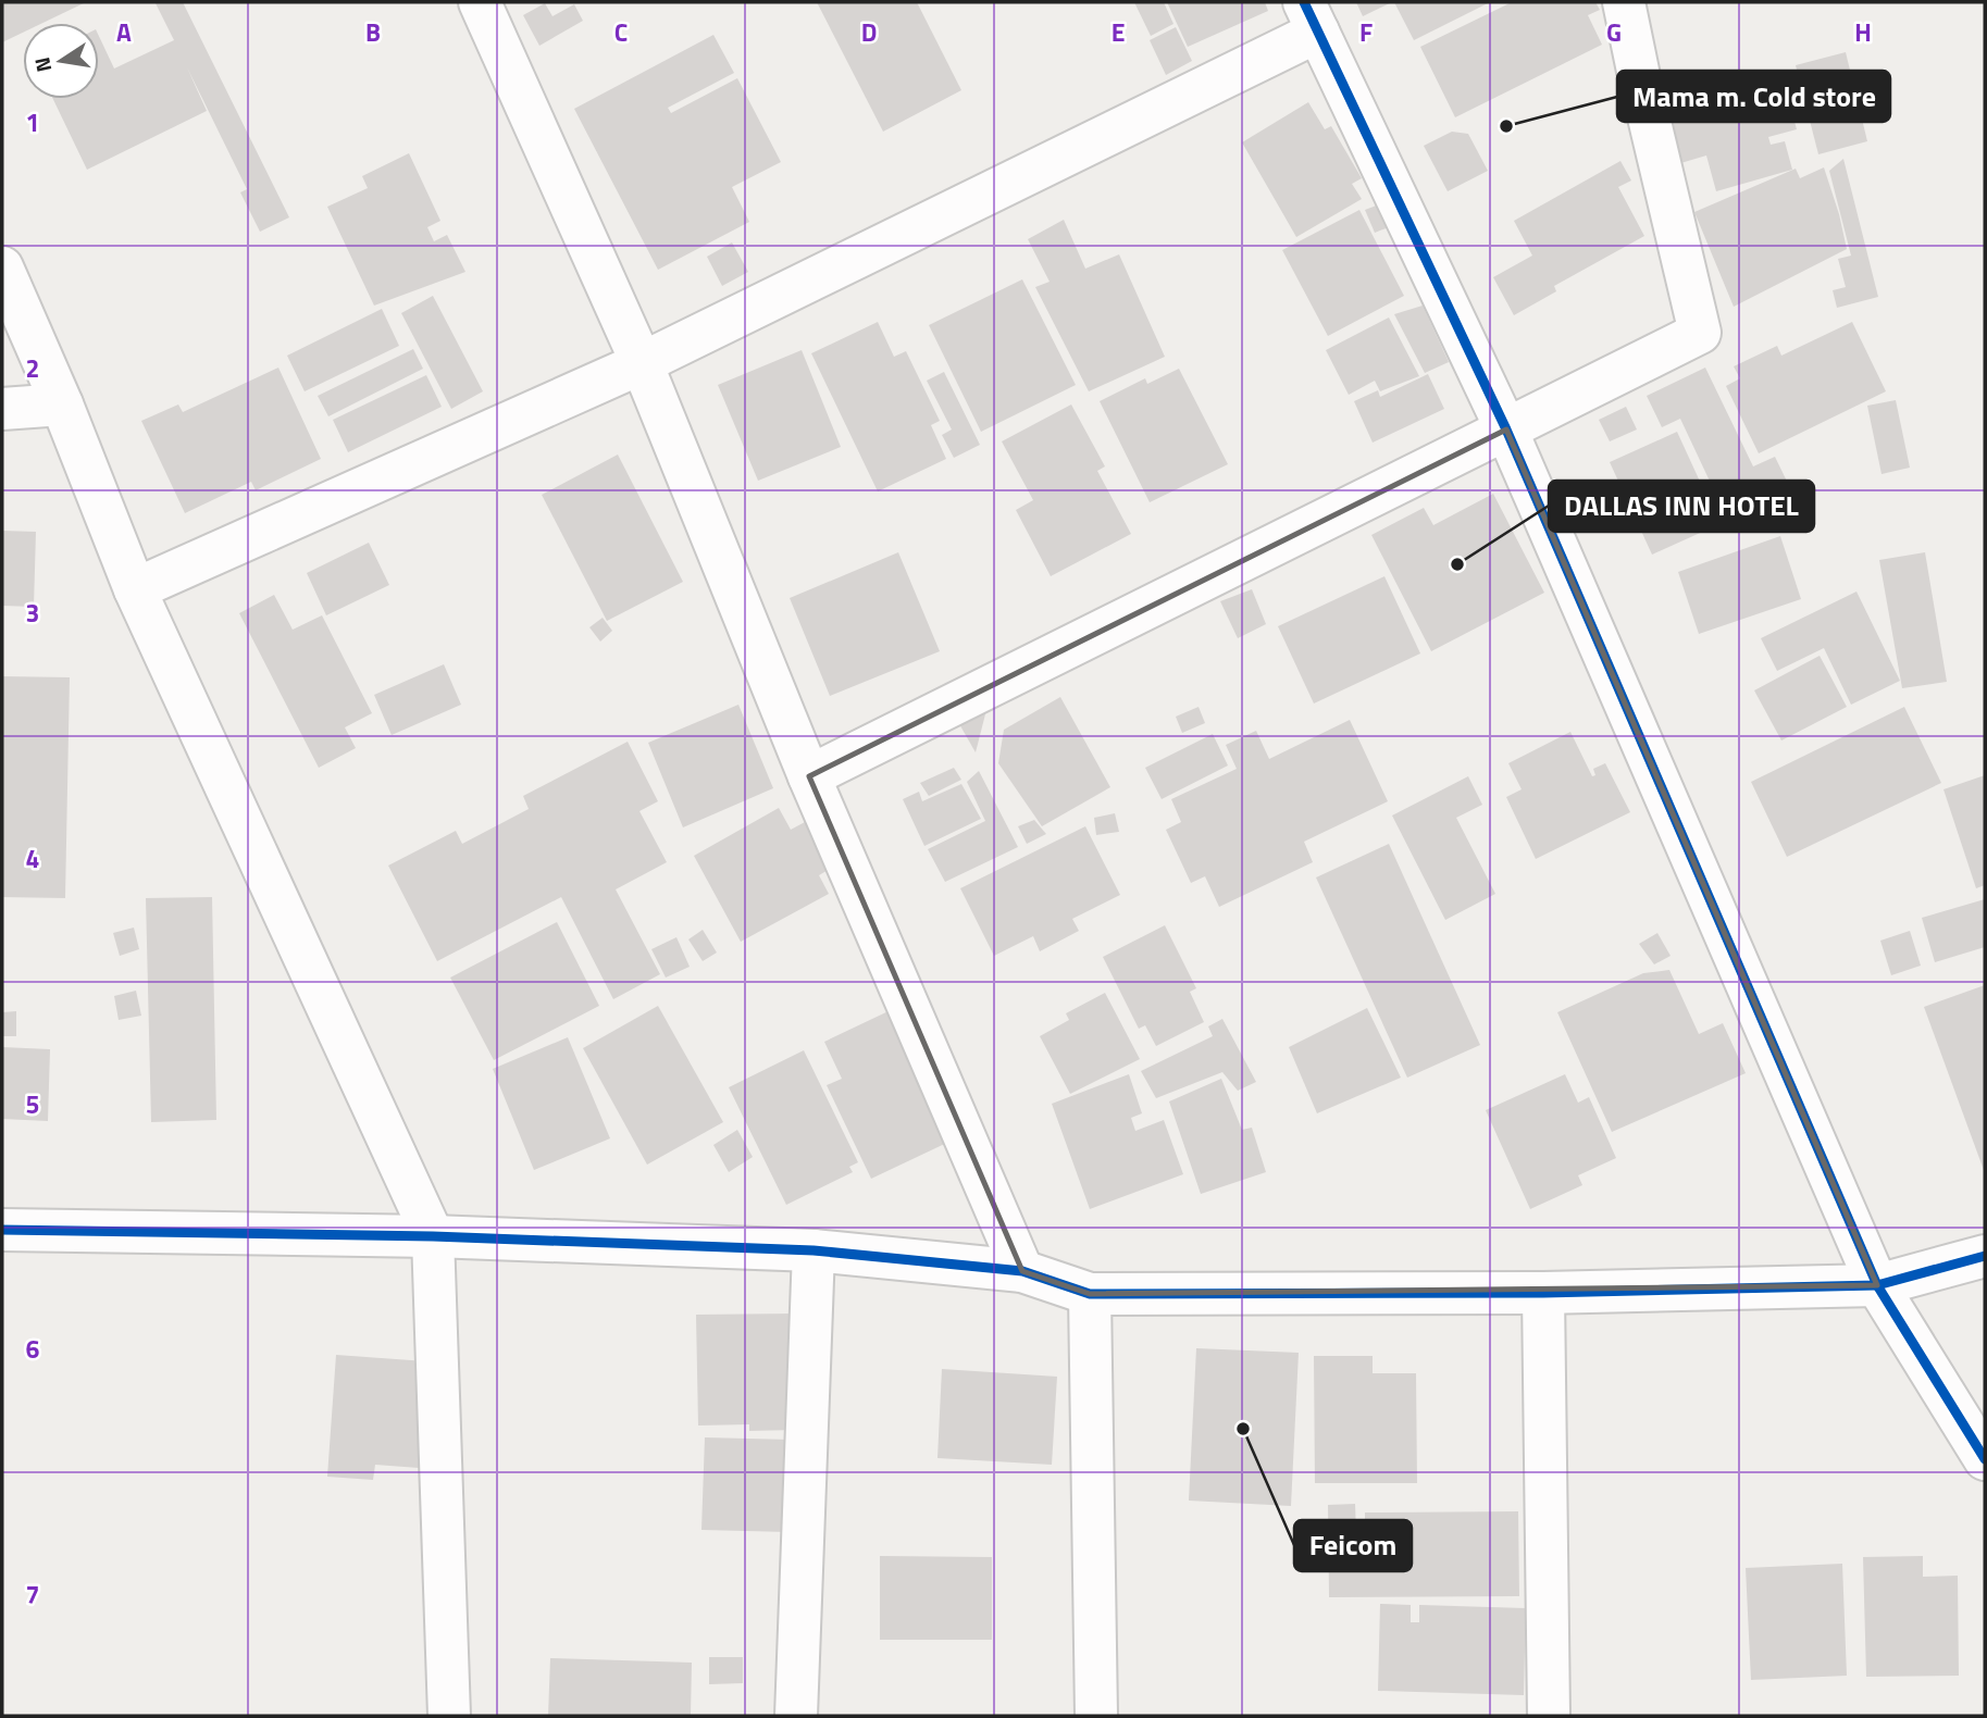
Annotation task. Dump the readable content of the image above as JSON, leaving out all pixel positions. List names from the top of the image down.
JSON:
{
  "places": ["Mama m. Cold store", "DALLAS INN HOTEL", "Feicom"],
  "north": "left",
  "grid": {
    "columns": [
      "A",
      "B",
      "C",
      "D",
      "E",
      "F",
      "G",
      "H"
    ],
    "rows": [
      "1",
      "2",
      "3",
      "4",
      "5",
      "6",
      "7"
    ]
  }
}
